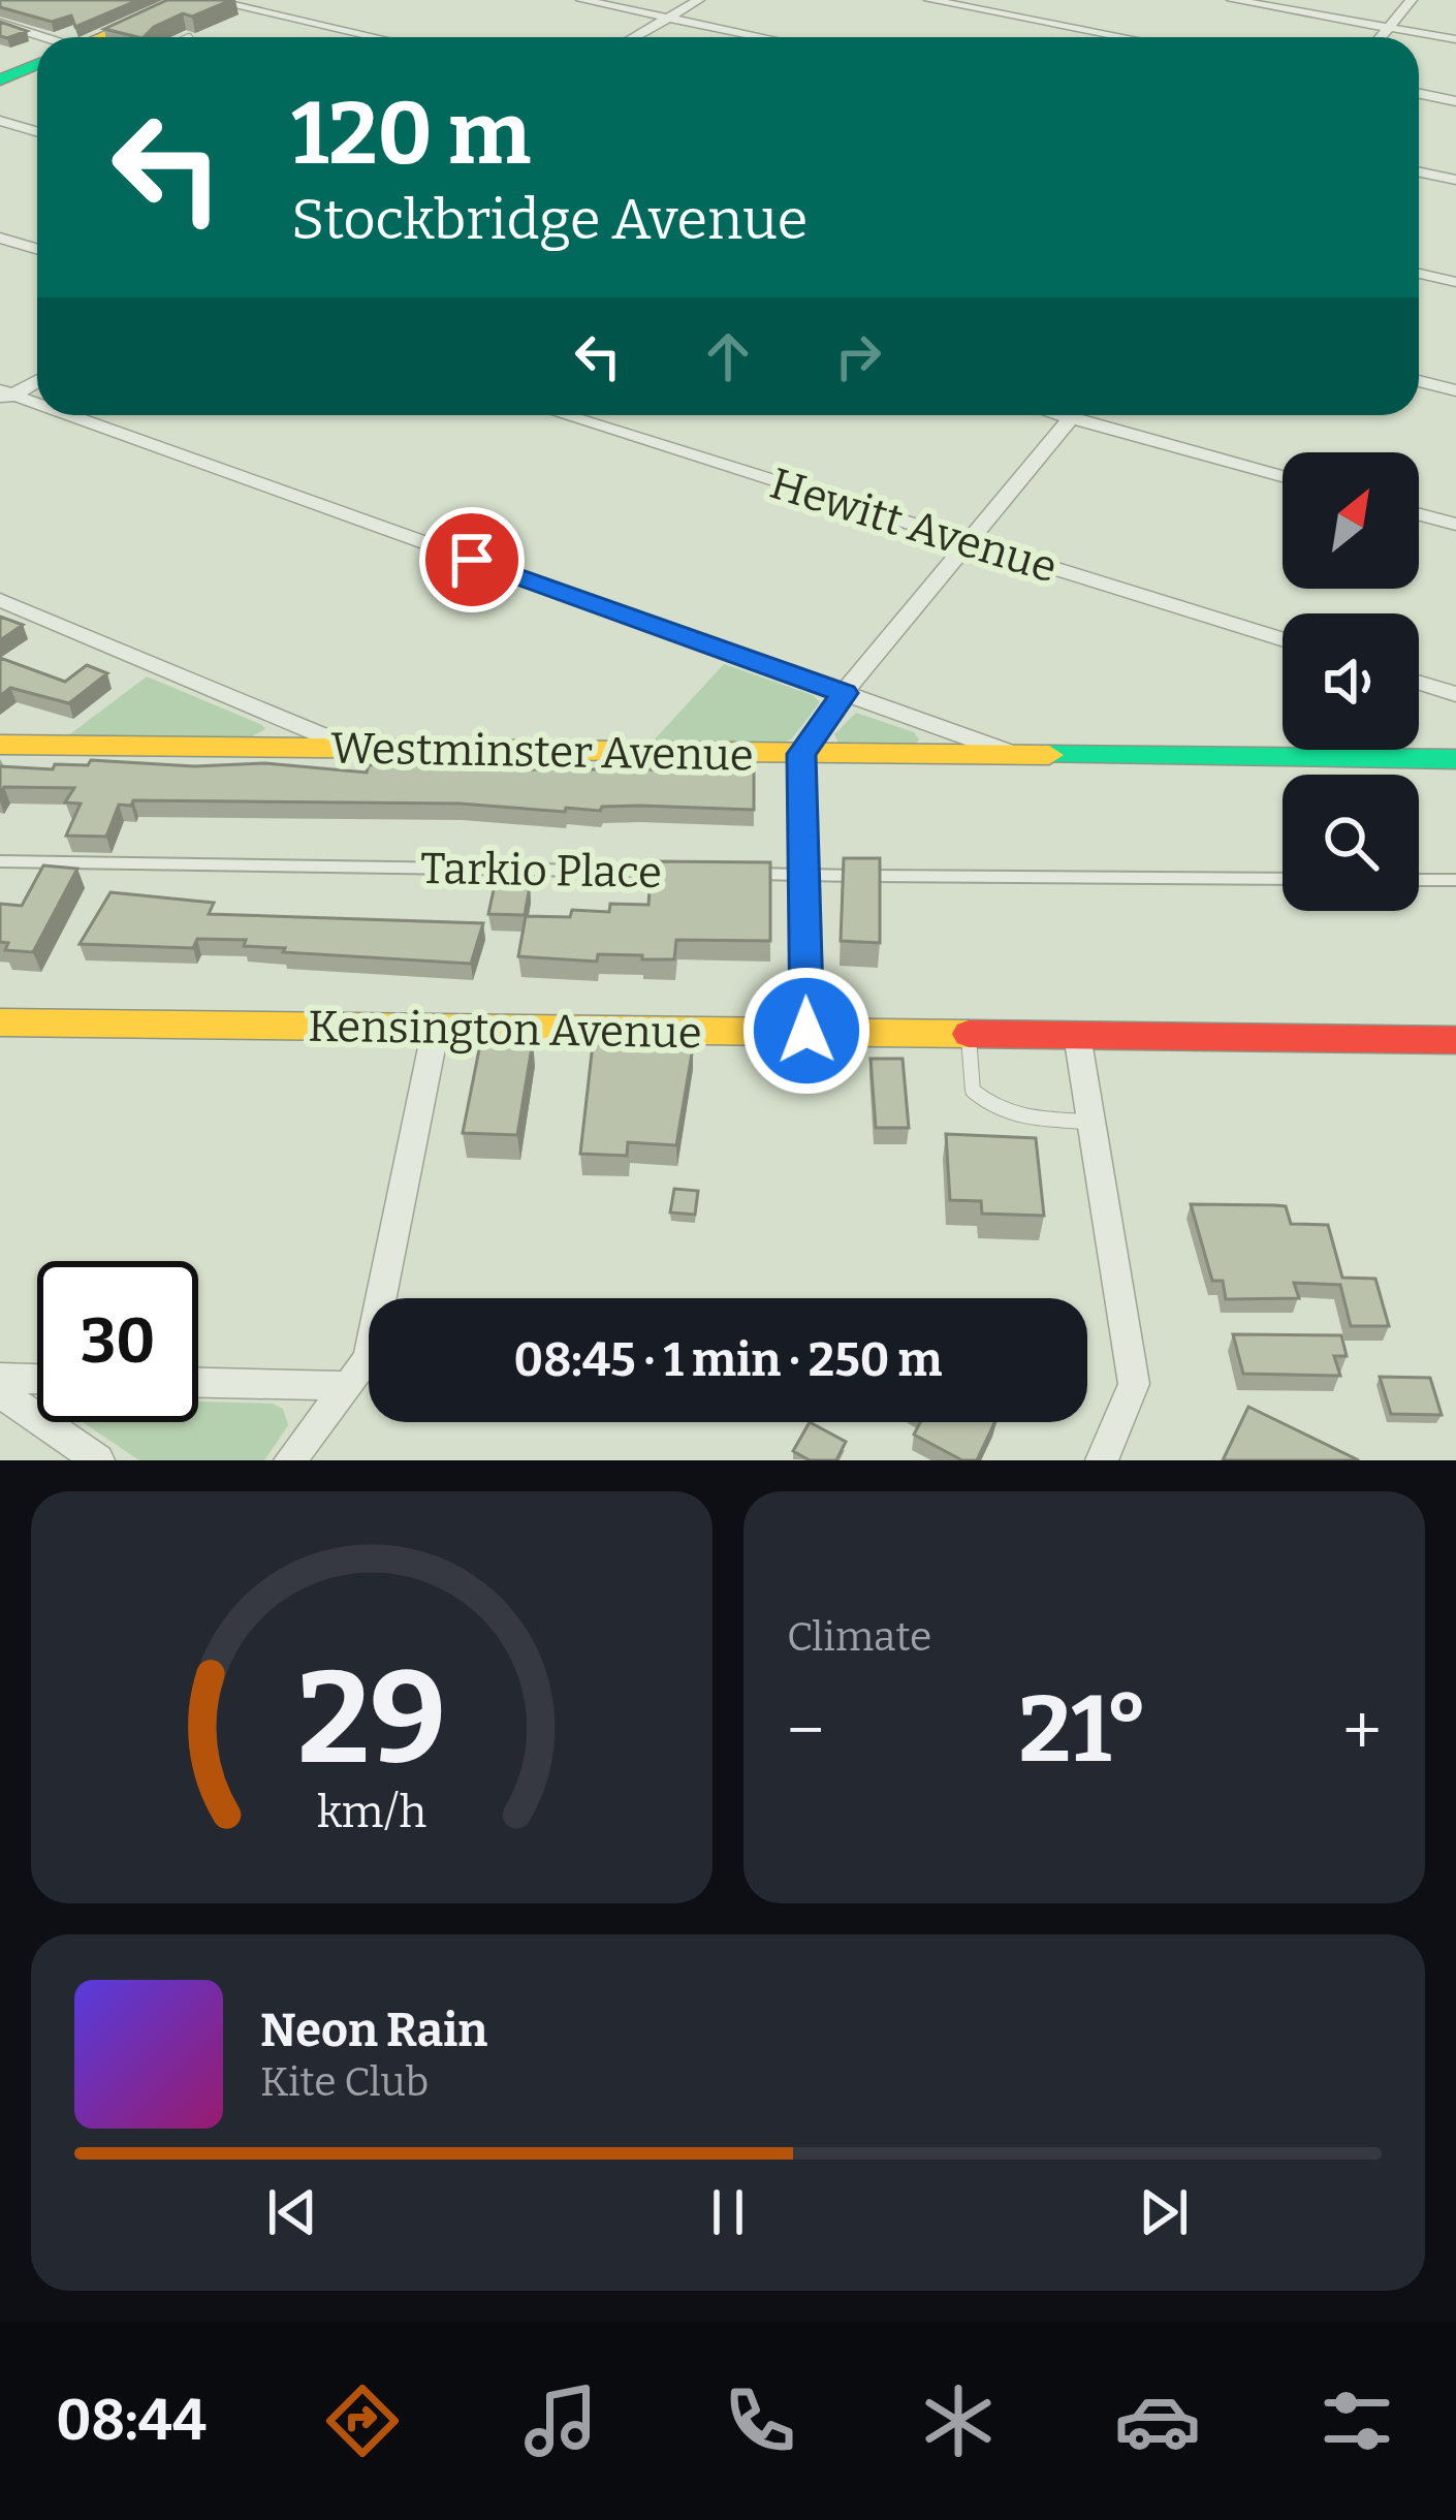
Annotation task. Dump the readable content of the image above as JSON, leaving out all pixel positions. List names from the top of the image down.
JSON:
{
  "streets": {
    "street": ["Hewitt Avenue", "Westminster Avenue", "Kensington Avenue"],
    "lane": ["Tarkio Place"]
  },
  "north": "top right",
  "page": {
    "turn": ["120 m", "Stockbridge Avenue"],
    "limit": "30",
    "trip": "08:45 · 1 min · 250 m",
    "tile": "Climate",
    "heat": ["−", "21°", "+"],
    "song": ["Neon Rain", "Kite Club"],
    "tabs": "08:44",
    "gauge": ["29", "km/h"]
  }
}
